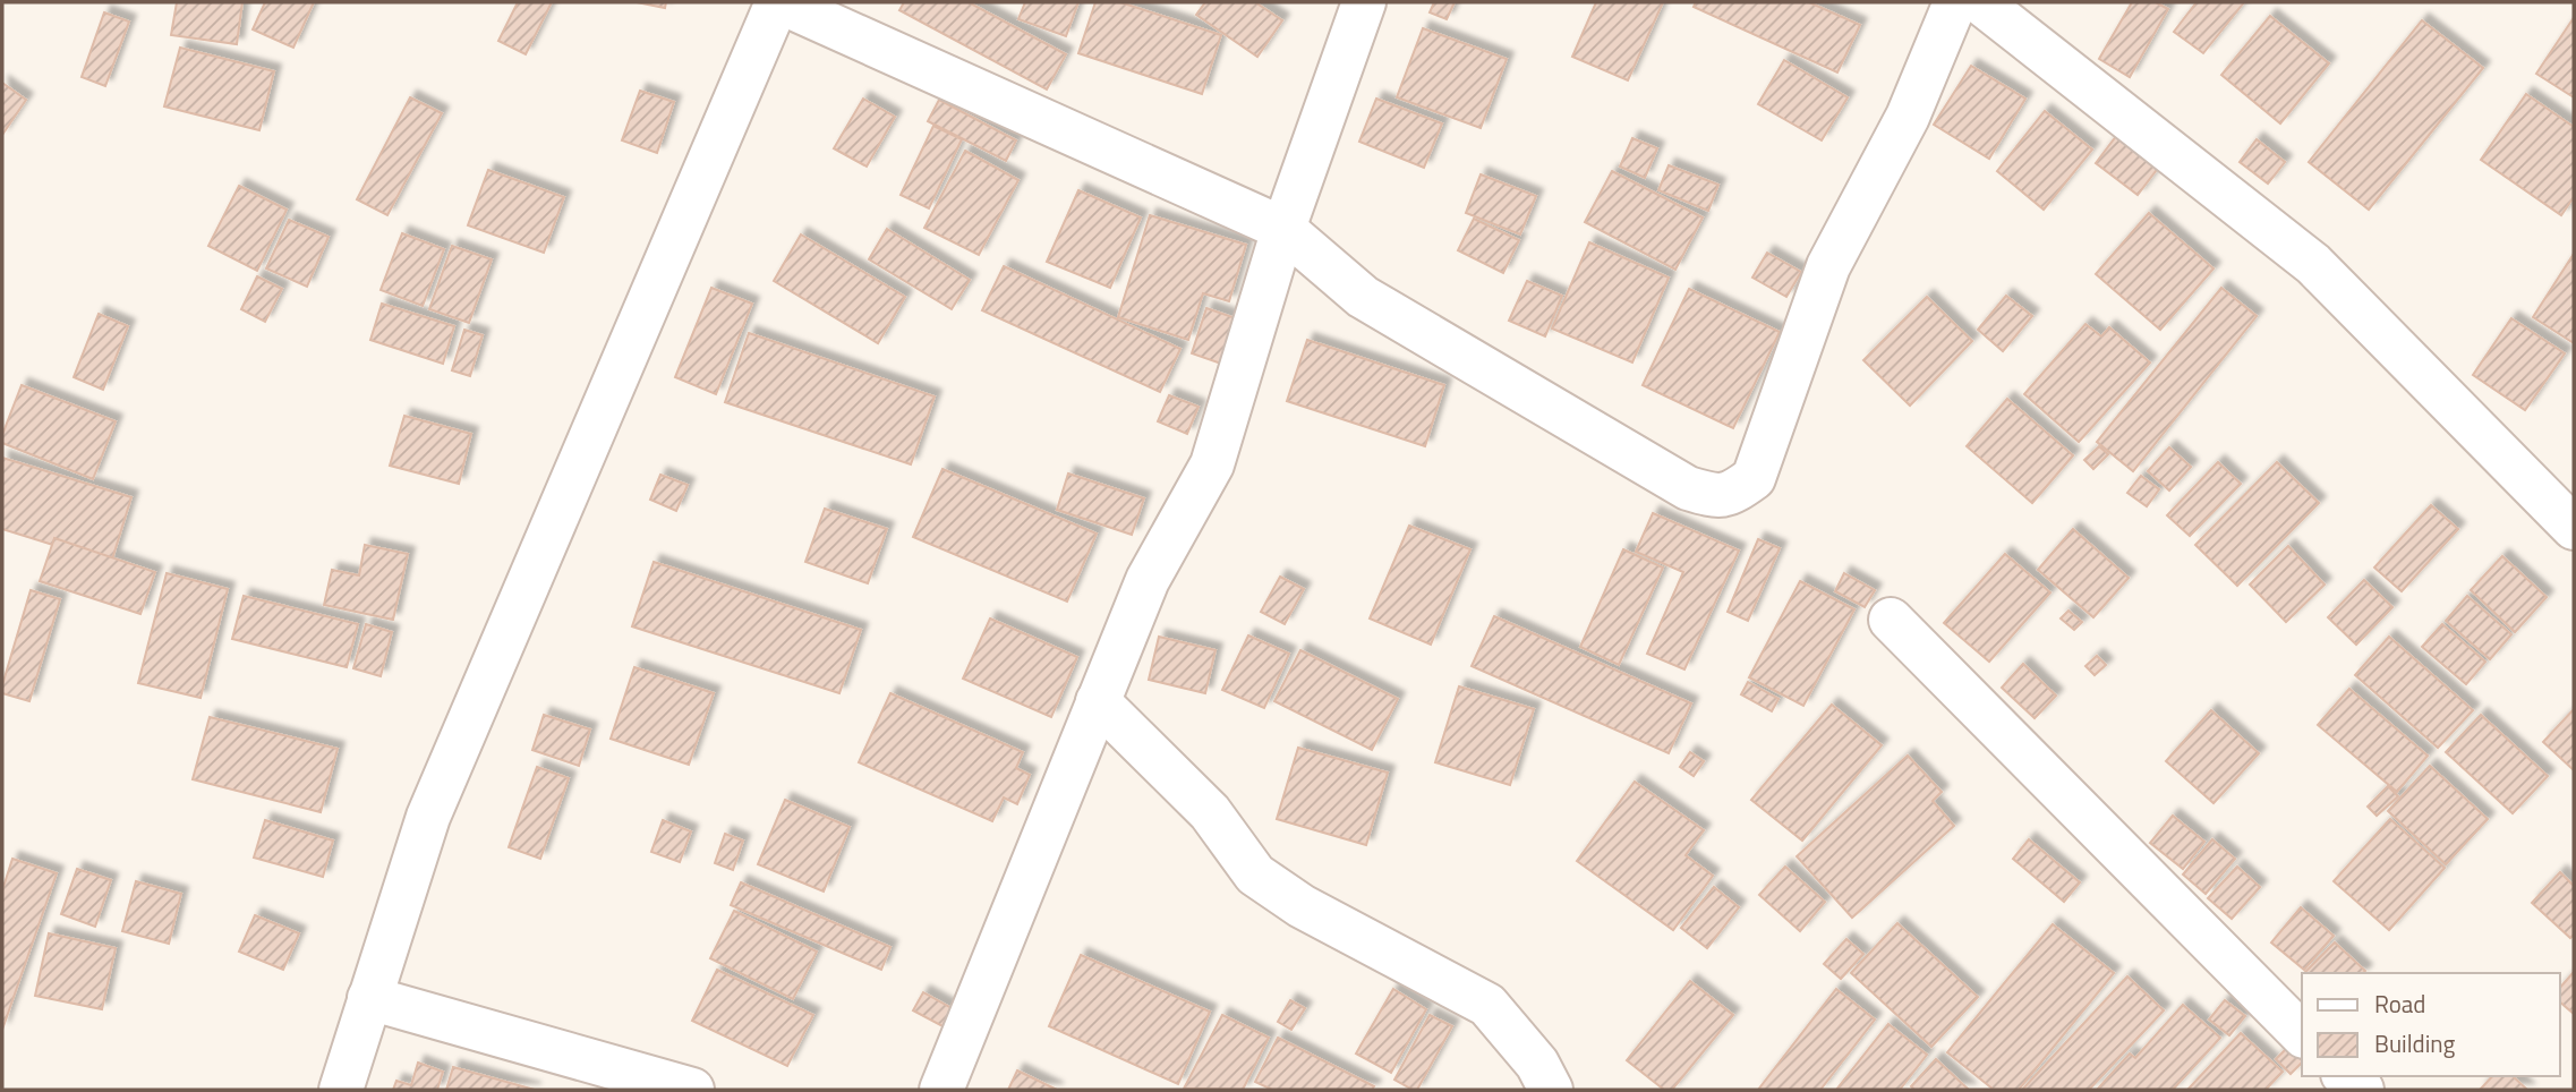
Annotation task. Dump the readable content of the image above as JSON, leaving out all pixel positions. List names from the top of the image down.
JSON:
{
  "legend": ["Road", "Building"]
}
